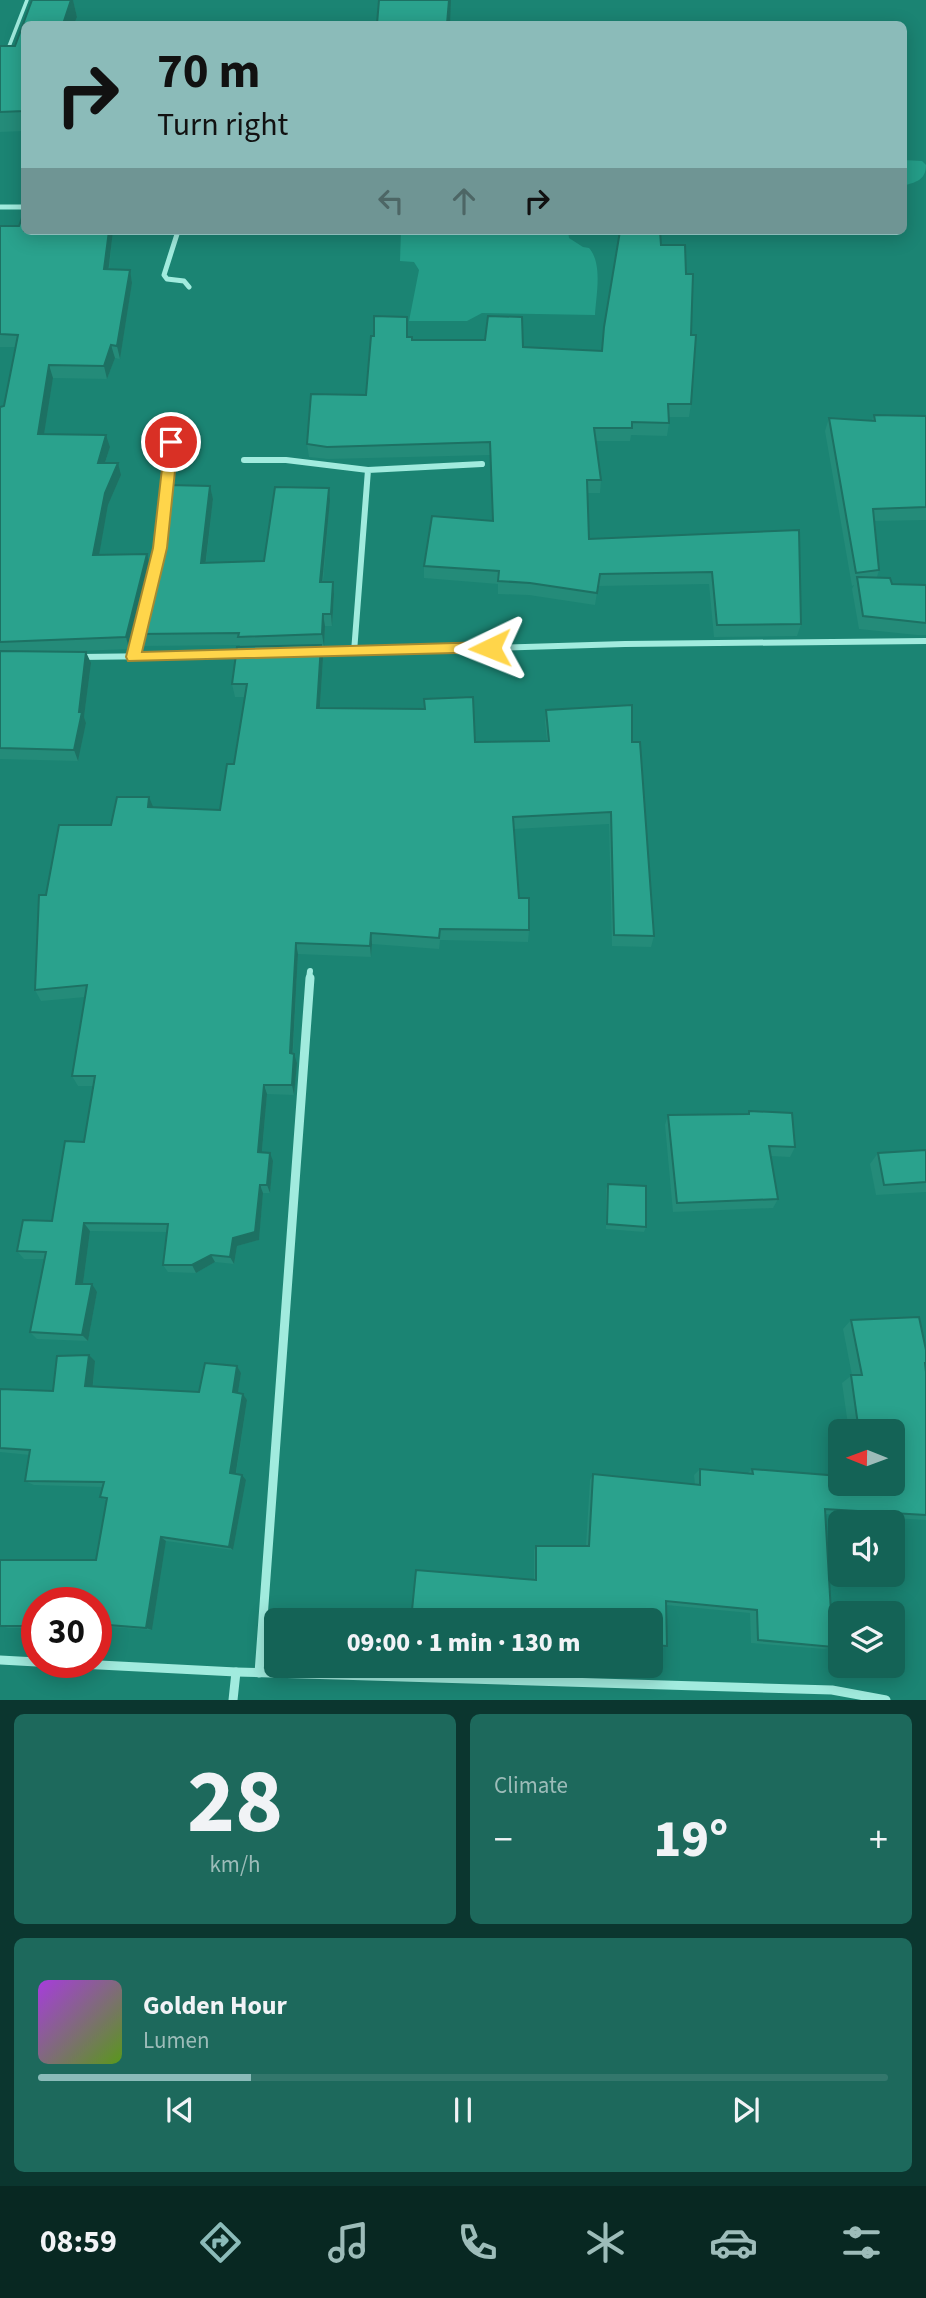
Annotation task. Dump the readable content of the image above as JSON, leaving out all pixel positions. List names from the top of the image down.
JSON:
{
  "north": "left",
  "page": {
    "turn": ["70 m", "Turn right"],
    "limit": "30",
    "trip": "09:00 · 1 min · 130 m",
    "tile": [
      ["28", "km/h"],
      "Climate"
    ],
    "heat": ["−", "19°", "+"],
    "song": ["Golden Hour", "Lumen"],
    "tabs": "08:59"
  }
}
